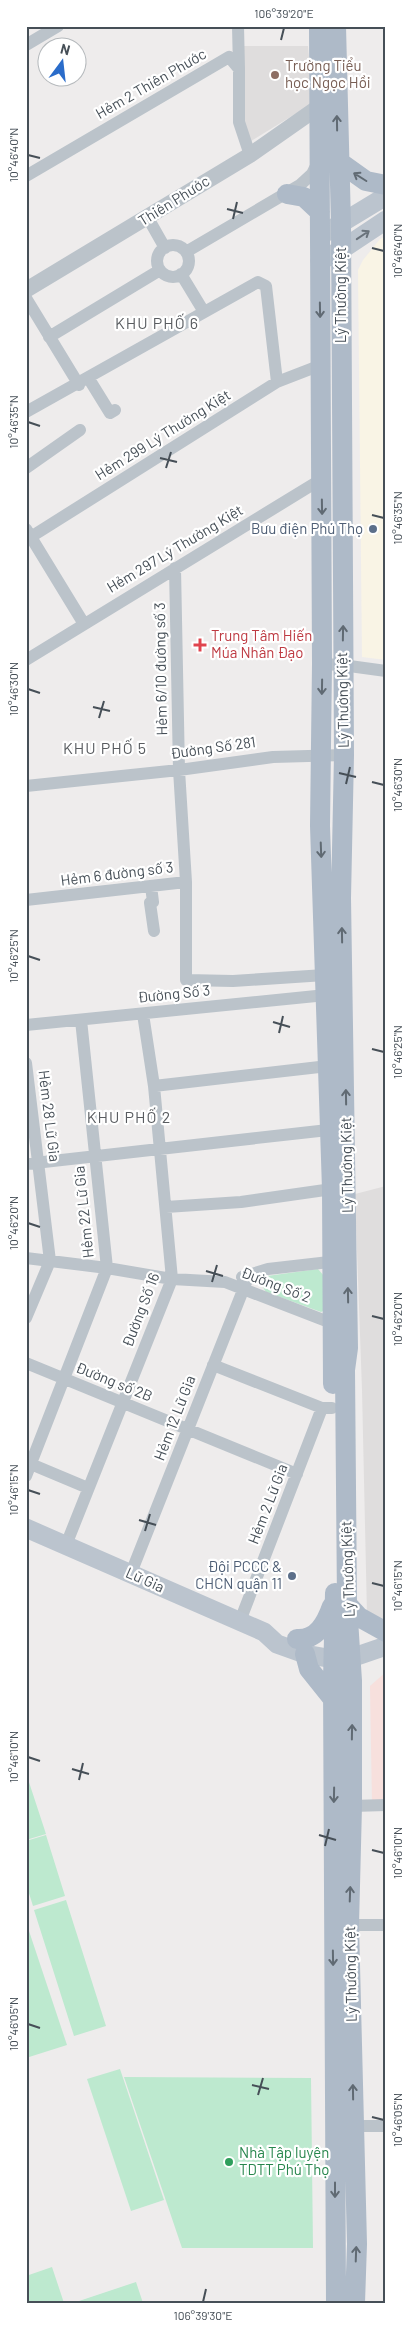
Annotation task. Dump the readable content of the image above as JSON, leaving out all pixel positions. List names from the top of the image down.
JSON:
{
  "streets": {
    "main road": ["Lý Thường Kiệt", "Lữ Gia"],
    "street": [
      "Hẻm 2 Thiên Phước",
      "Thiên Phước",
      "Hẻm 299 Lý Thường Kiệt",
      "Hẻm 297 Lý Thường Kiệt",
      "Hẻm 6/10 đường số 3",
      "Đường Số 281",
      "Hẻm 6 đường số 3",
      "Đường Số 3",
      "Hẻm 28 Lữ Gia",
      "Hẻm 22 Lữ Gia",
      "Đường Số 2",
      "Đường Số 16",
      "Đường số 2B",
      "Hẻm 12 Lữ Gia",
      "Hẻm 2 Lữ Gia"
    ]
  },
  "crossings": [
    ["Thiên Phước", "Lý Thường Kiệt"],
    ["Lý Thường Kiệt", "Hẻm 299 Lý Thường Kiệt"],
    ["Lý Thường Kiệt", "Hẻm 297 Lý Thường Kiệt"],
    ["Lý Thường Kiệt", "Đường Số 281"],
    ["Lý Thường Kiệt", "Hẻm 6 đường số 3"],
    ["Lý Thường Kiệt", "Đường Số 3"],
    ["Lý Thường Kiệt", "Đường Số 2"],
    ["Lý Thường Kiệt", "Hẻm 2 Lữ Gia"],
    ["Lý Thường Kiệt", "Lữ Gia"],
    ["Hẻm 297 Lý Thường Kiệt", "Hẻm 6/10 đường số 3"],
    ["Hẻm 6/10 đường số 3", "Đường Số 281"],
    ["Hẻm 6/10 đường số 3", "Hẻm 6 đường số 3"],
    ["Đường Số 3", "Hẻm 22 Lữ Gia"],
    ["Đường Số 3", "Đường Số 16"],
    ["Hẻm 28 Lữ Gia", "Đường Số 2"],
    ["Hẻm 22 Lữ Gia", "Đường Số 2"],
    ["Hẻm 22 Lữ Gia", "Đường số 2B"],
    ["Đường Số 2", "Đường Số 16"],
    ["Đường Số 2", "Hẻm 12 Lữ Gia"],
    ["Đường Số 16", "Đường số 2B"],
    ["Đường Số 16", "Lữ Gia"],
    ["Đường số 2B", "Hẻm 12 Lữ Gia"],
    ["Đường số 2B", "Hẻm 2 Lữ Gia"],
    ["Hẻm 12 Lữ Gia", "Lữ Gia"],
    ["Hẻm 2 Lữ Gia", "Lữ Gia"]
  ],
  "districts": ["KHU PHỐ 6", "KHU PHỐ 5", "KHU PHỐ 2"],
  "places": {
    "other": [
      "Trường Tiểu học Ngọc Hồi",
      "Bưu điện Phú Thọ",
      "Đội PCCC & CHCN quận 11",
      "Nhà Tập luyện TDTT Phú Thọ"
    ],
    "health": ["Trung Tâm Hiến Múa Nhân Đạo"]
  },
  "north": "top",
  "coordinates": [
    "106°39'20\"E",
    "10°46'40\"N",
    "10°46'35\"N",
    "10°46'30\"N",
    "10°46'25\"N",
    "10°46'20\"N",
    "10°46'15\"N",
    "10°46'10\"N",
    "10°46'05\"N",
    "106°39'30\"E"
  ]
}
